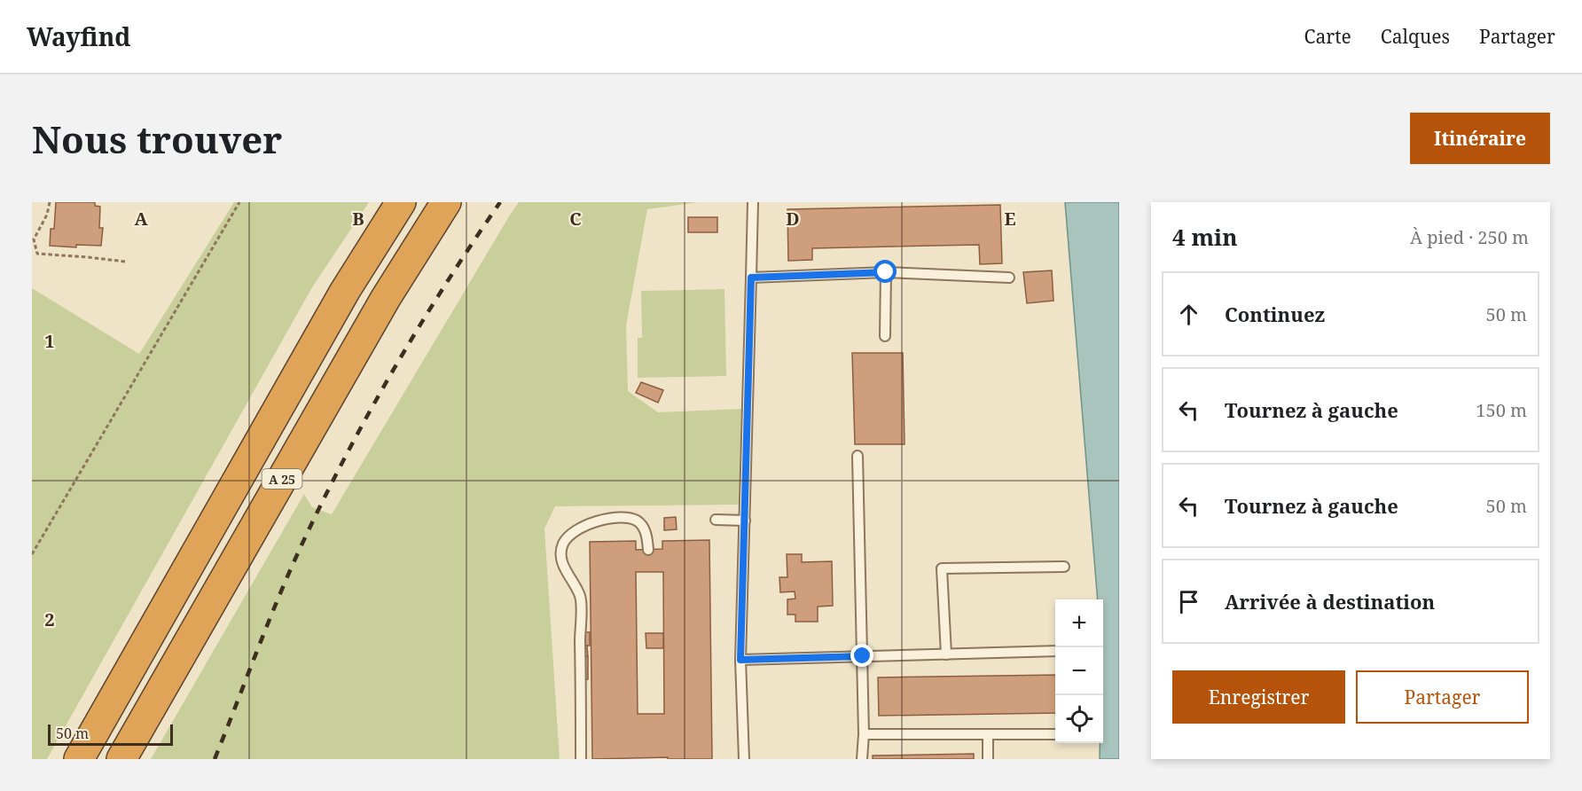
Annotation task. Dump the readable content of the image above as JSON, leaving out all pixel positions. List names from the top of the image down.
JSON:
{
  "streets": {
    "highway": ["A 25"]
  },
  "scale_bar": "50 m",
  "page": {
    "header": "Wayfind",
    "nav": ["Carte", "Calques", "Partager"],
    "buttons": [
      "Itinéraire",
      ["Enregistrer", "Partager"]
    ],
    "title": "Nous trouver",
    "heading": ["4 min", "À pied · 250 m"],
    "list": [
      ["Continuez", "50 m"],
      ["Tournez à gauche", "150 m"],
      ["Tournez à gauche", "50 m"],
      "Arrivée à destination"
    ],
    "map_buttons": ["+", "−"],
    "scale": "50 m"
  },
  "grid": {
    "columns": [
      "A",
      "B",
      "C",
      "D",
      "E"
    ],
    "rows": ["1", "2"]
  }
}
